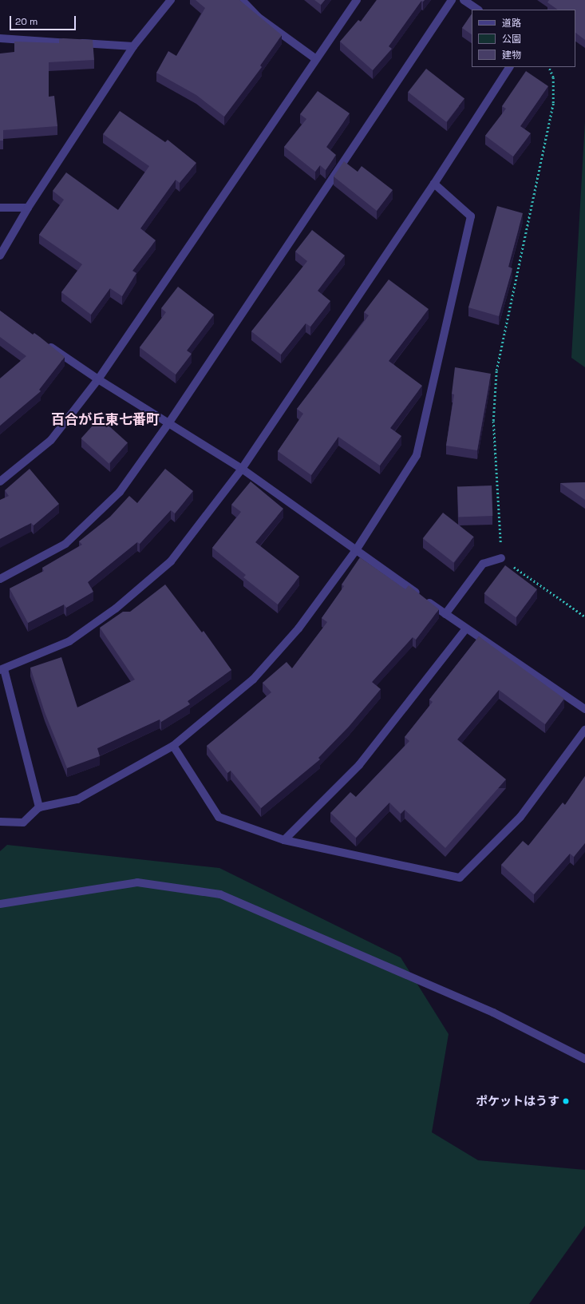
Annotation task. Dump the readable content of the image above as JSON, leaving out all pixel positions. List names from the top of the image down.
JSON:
{
  "districts": ["百合が丘東七番町"],
  "places": ["ポケットはうす"],
  "legend": ["道路", "公園", "建物"],
  "scale_bar": "20 m"
}
